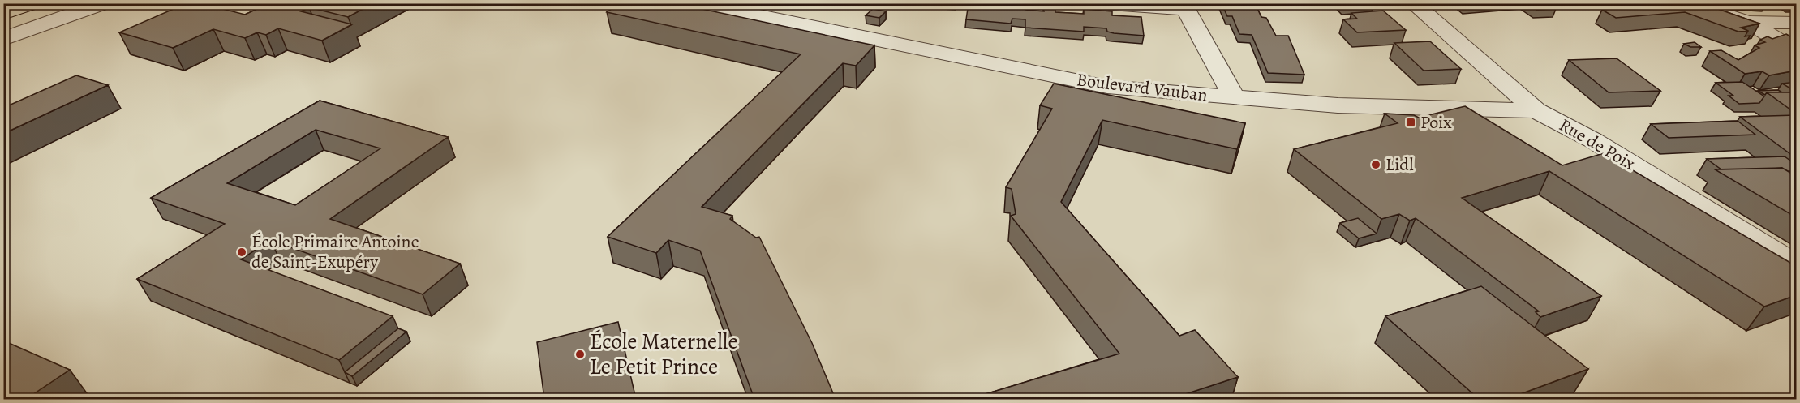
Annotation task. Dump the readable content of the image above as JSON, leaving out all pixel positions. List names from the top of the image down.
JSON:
{
  "streets": {
    "street": ["Boulevard Vauban", "Rue de Poix"]
  },
  "crossings": [
    ["Boulevard Vauban", "Rue de Poix"]
  ],
  "places": {
    "transit": ["Poix"],
    "other": ["Lidl", "École Primaire Antoine de Saint-Exupéry", "École Maternelle Le Petit Prince"]
  }
}
